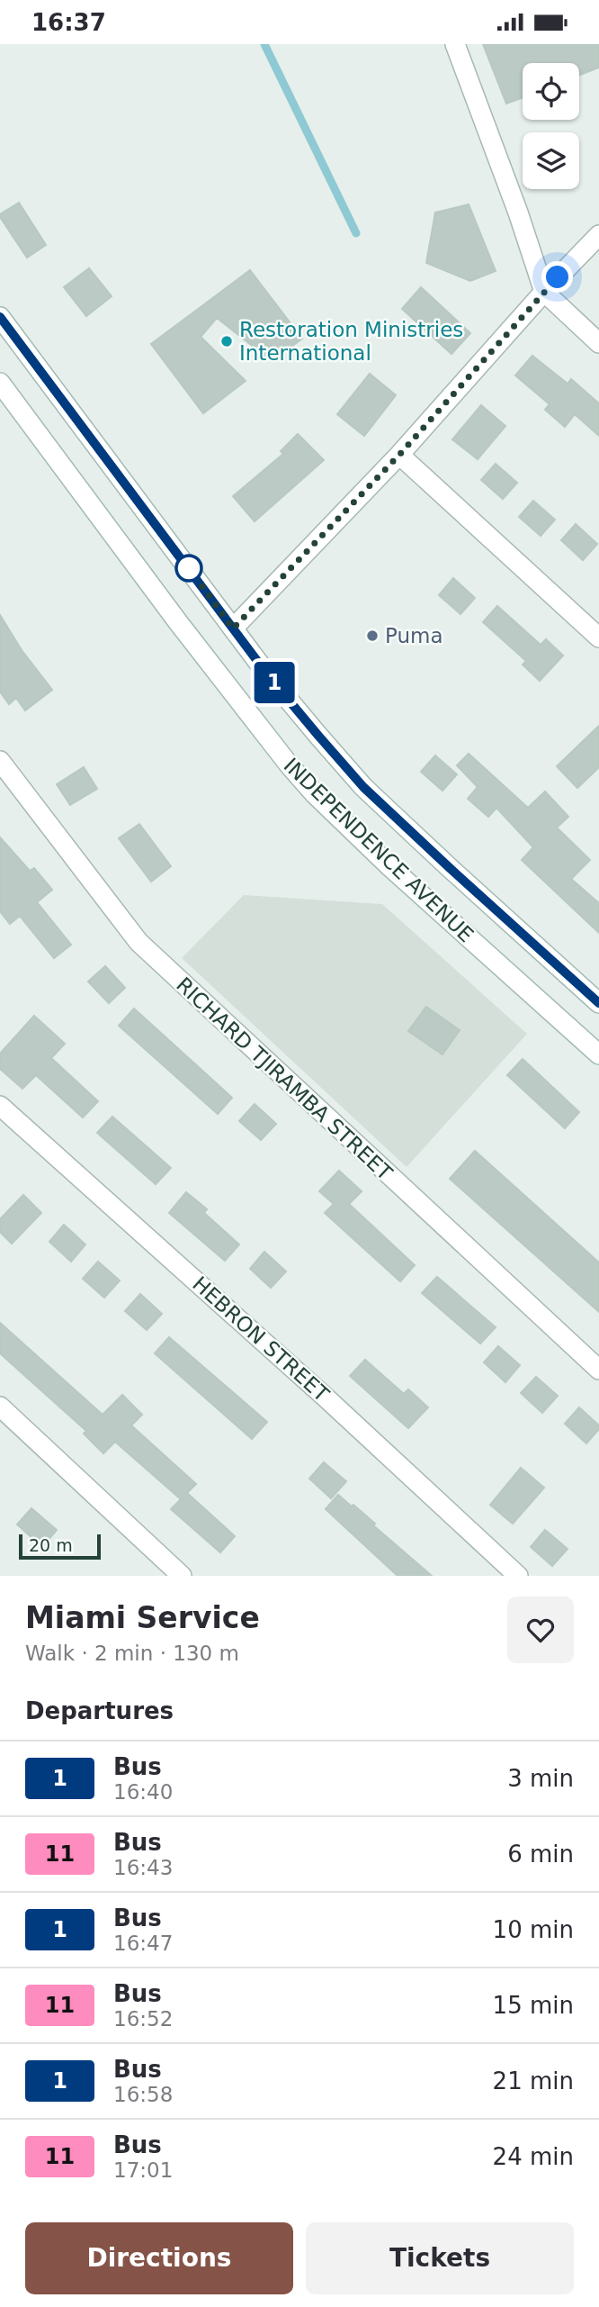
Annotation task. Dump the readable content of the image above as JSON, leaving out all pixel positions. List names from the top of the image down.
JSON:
{
  "streets": {
    "street": ["INDEPENDENCE AVENUE", "RICHARD TJIRAMBA STREET", "HEBRON STREET"]
  },
  "places": ["Restoration Ministries International", "Puma"],
  "lines": ["bus line 1"],
  "scale_bar": "20 m",
  "page": {
    "status": "16:37",
    "on_map": "1",
    "scale": "20 m",
    "heading": [
      ["Miami Service", "Walk · 2 min · 130 m"],
      "Departures"
    ],
    "list": [
      {
        "mark": "1",
        "name": "Bus",
        "note": "16:40",
        "value": "3 min"
      },
      {
        "mark": "11",
        "name": "Bus",
        "note": "16:43",
        "value": "6 min"
      },
      {
        "mark": "1",
        "name": "Bus",
        "note": "16:47",
        "value": "10 min"
      },
      {
        "mark": "11",
        "name": "Bus",
        "note": "16:52",
        "value": "15 min"
      },
      {
        "mark": "1",
        "name": "Bus",
        "note": "16:58",
        "value": "21 min"
      },
      {
        "mark": "11",
        "name": "Bus",
        "note": "17:01",
        "value": "24 min"
      }
    ],
    "buttons": ["Directions", "Tickets"]
  }
}
